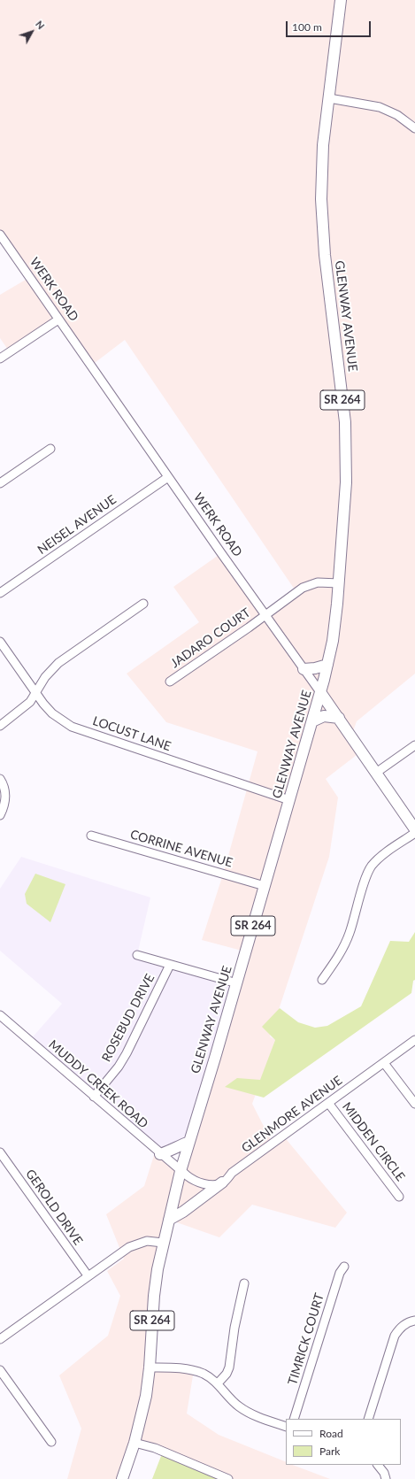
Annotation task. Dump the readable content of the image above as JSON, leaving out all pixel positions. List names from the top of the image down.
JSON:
{
  "streets": {
    "main road": ["WERK ROAD", "GLENWAY AVENUE", "SR 264"],
    "street": [
      "NEISEL AVENUE",
      "JADARO COURT",
      "LOCUST LANE",
      "CORRINE AVENUE",
      "ROSEBUD DRIVE",
      "MUDDY CREEK ROAD",
      "GLENMORE AVENUE",
      "MIDDEN CIRCLE",
      "GEROLD DRIVE",
      "TIMRICK COURT"
    ]
  },
  "crossings": [
    ["WERK ROAD", "GLENWAY AVENUE"],
    ["WERK ROAD", "NEISEL AVENUE"],
    ["WERK ROAD", "JADARO COURT"],
    ["GLENWAY AVENUE", "JADARO COURT"],
    ["GLENWAY AVENUE", "LOCUST LANE"],
    ["GLENWAY AVENUE", "CORRINE AVENUE"],
    ["GLENWAY AVENUE", "MUDDY CREEK ROAD"],
    ["ROSEBUD DRIVE", "MUDDY CREEK ROAD"],
    ["GLENMORE AVENUE", "MIDDEN CIRCLE"]
  ],
  "legend": ["Road", "Park"],
  "scale_bar": "100 m",
  "north": "top right"
}
